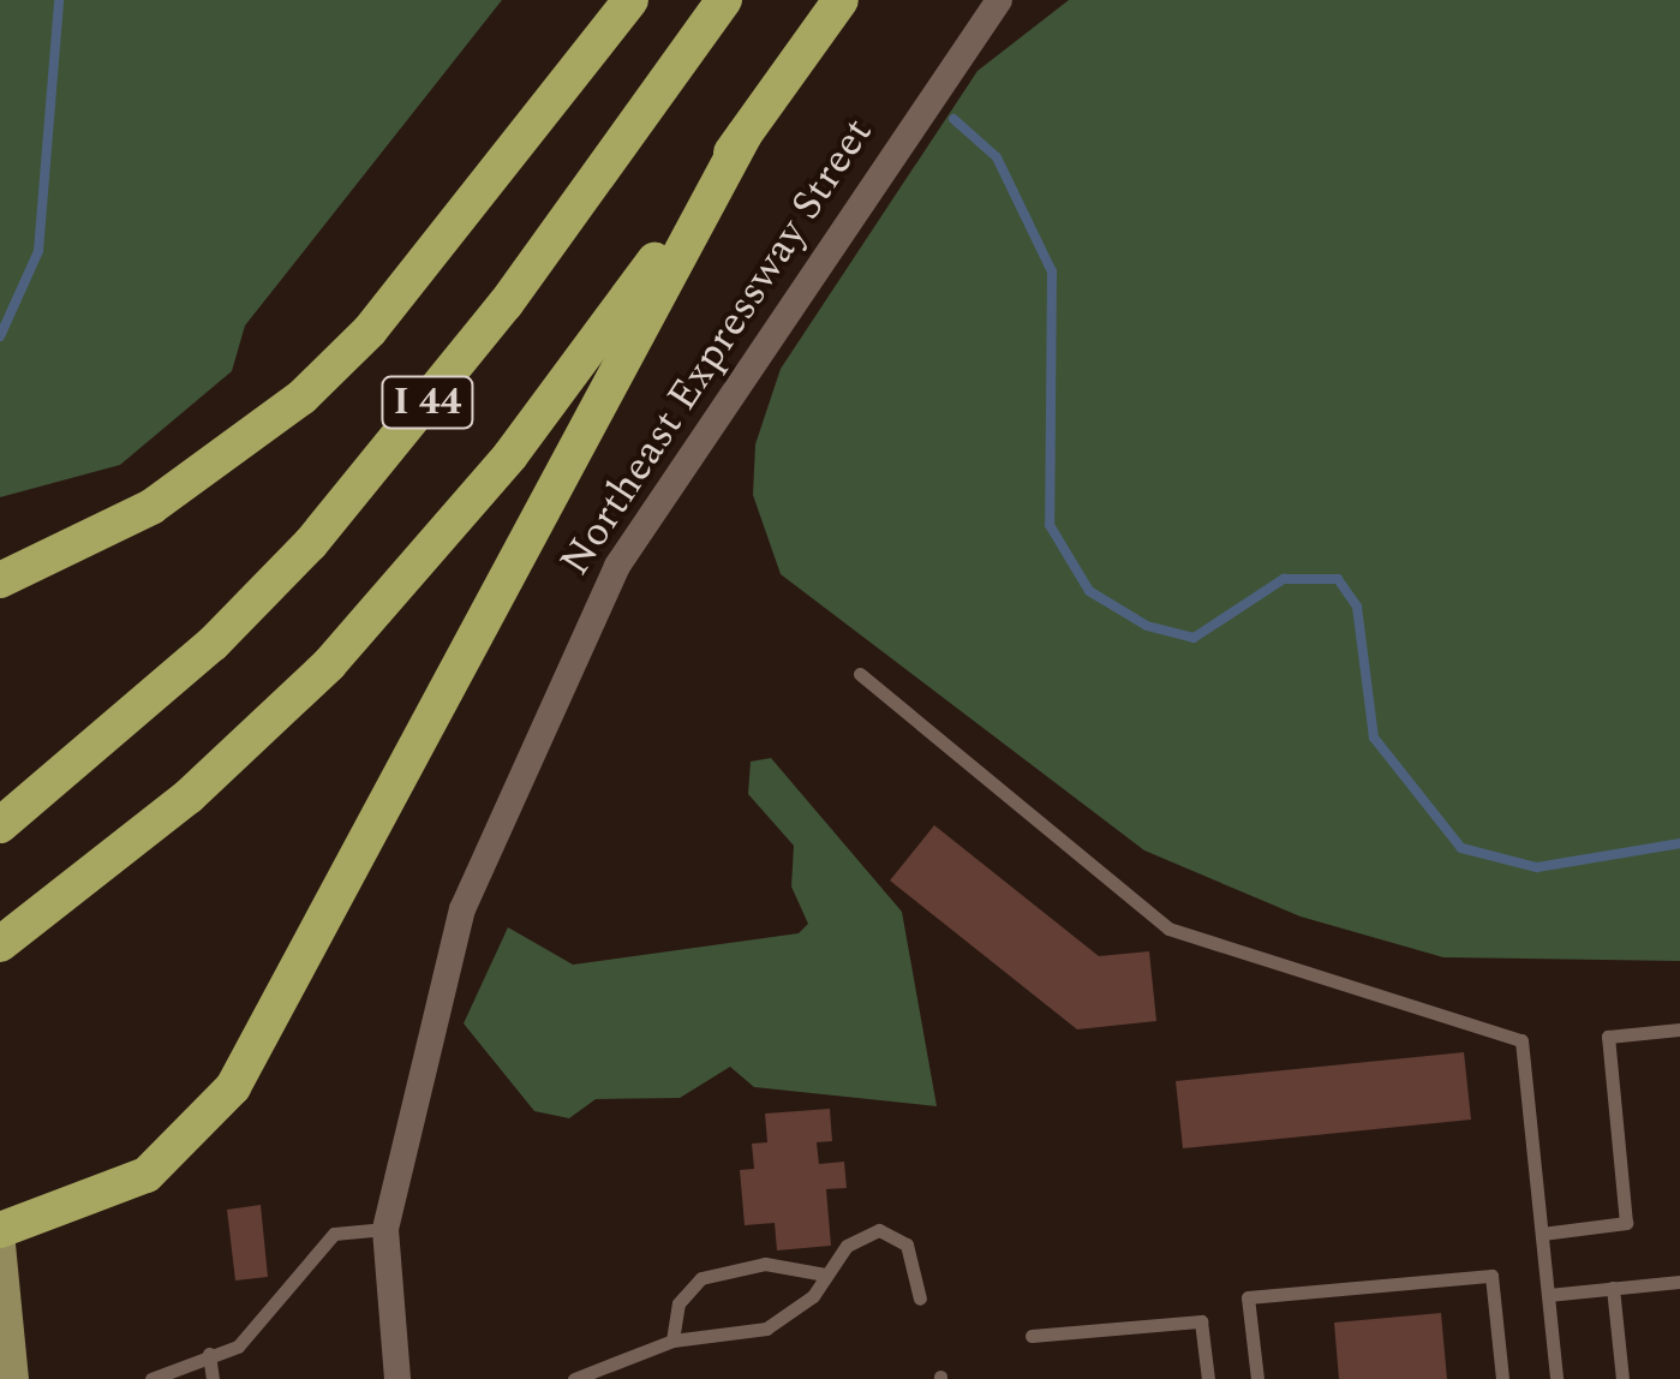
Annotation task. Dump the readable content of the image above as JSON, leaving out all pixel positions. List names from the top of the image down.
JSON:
{
  "streets": {
    "highway": ["I 44"],
    "street": ["Northeast Expressway Street"]
  }
}
